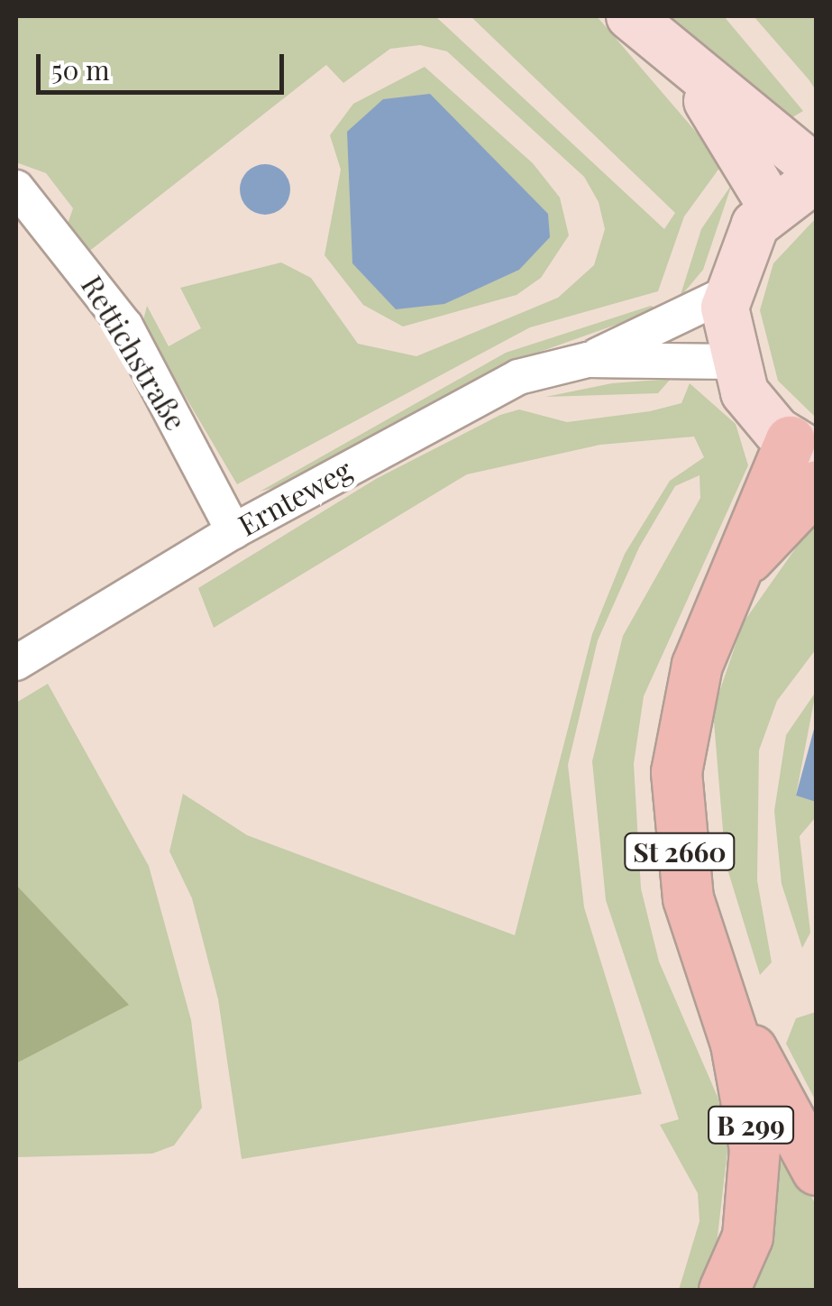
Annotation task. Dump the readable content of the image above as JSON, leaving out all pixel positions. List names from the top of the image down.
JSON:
{
  "streets": {
    "main road": ["St 2660", "B 299"],
    "street": ["Rettichstraße", "Ernteweg"]
  },
  "crossings": [
    ["Rettichstraße", "Ernteweg"],
    ["St 2660", "B 299"]
  ],
  "scale_bar": "50 m"
}
